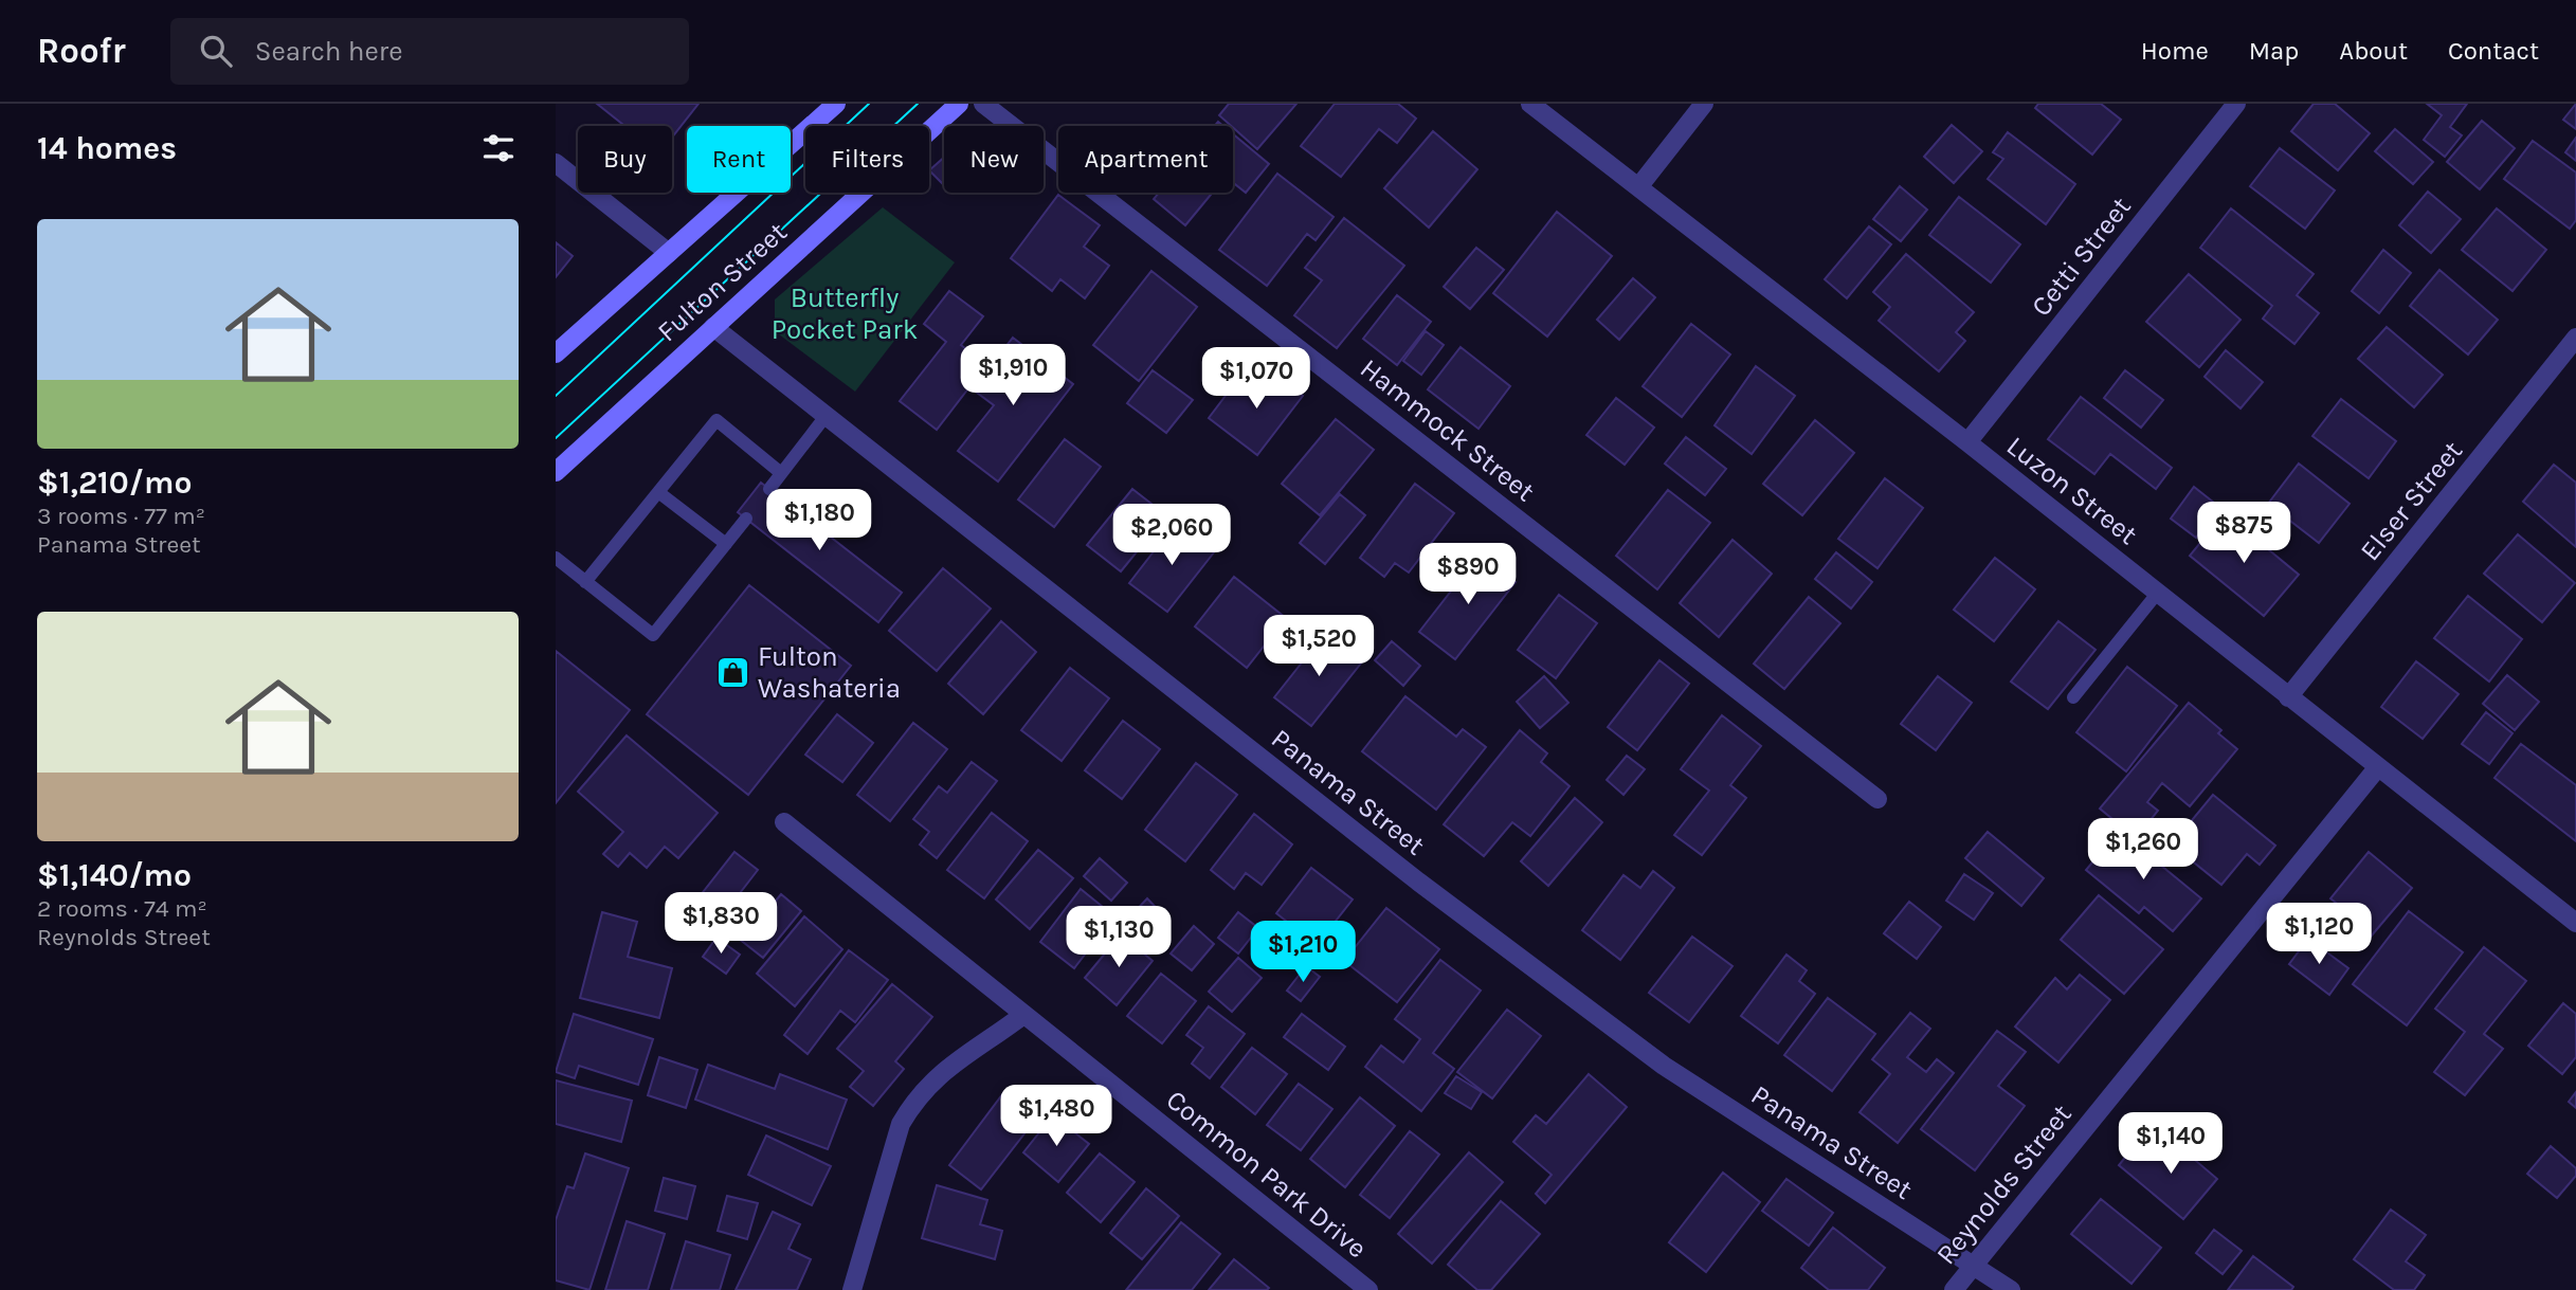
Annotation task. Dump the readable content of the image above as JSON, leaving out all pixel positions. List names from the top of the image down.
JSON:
{
  "streets": {
    "main road": ["Fulton Street"],
    "street": [
      "Cetti Street",
      "Hammock Street",
      "Luzon Street",
      "Elser Street",
      "Panama Street",
      "Common Park Drive",
      "Reynolds Street"
    ]
  },
  "crossings": [
    ["Cetti Street", "Luzon Street"],
    ["Fulton Street", "Panama Street"],
    ["Luzon Street", "Elser Street"],
    ["Luzon Street", "Reynolds Street"],
    ["Panama Street", "Reynolds Street"]
  ],
  "parks": ["Butterfly Pocket Park"],
  "places": {
    "shop": ["Fulton Washateria"]
  },
  "page": {
    "header": "Roofr",
    "search": "Search here",
    "nav": [
      "Home",
      "Map",
      "About",
      "Contact"
    ],
    "heading": "14 homes",
    "chip": [
      "Buy",
      "Rent",
      "Filters",
      "New",
      "Apartment"
    ],
    "list": [
      {
        "name": "$1,210/mo",
        "note": "3 rooms · 77 m² · Panama Street"
      },
      {
        "name": "$1,140/mo",
        "note": "2 rooms · 74 m² · Reynolds Street"
      }
    ],
    "price": [
      "$1,910",
      "$1,070",
      "$1,180",
      "$875",
      "$2,060",
      "$890",
      "$1,520",
      "$1,260",
      "$1,830",
      "$1,120",
      "$1,130",
      "$1,210",
      "$1,480",
      "$1,140"
    ]
  }
}
